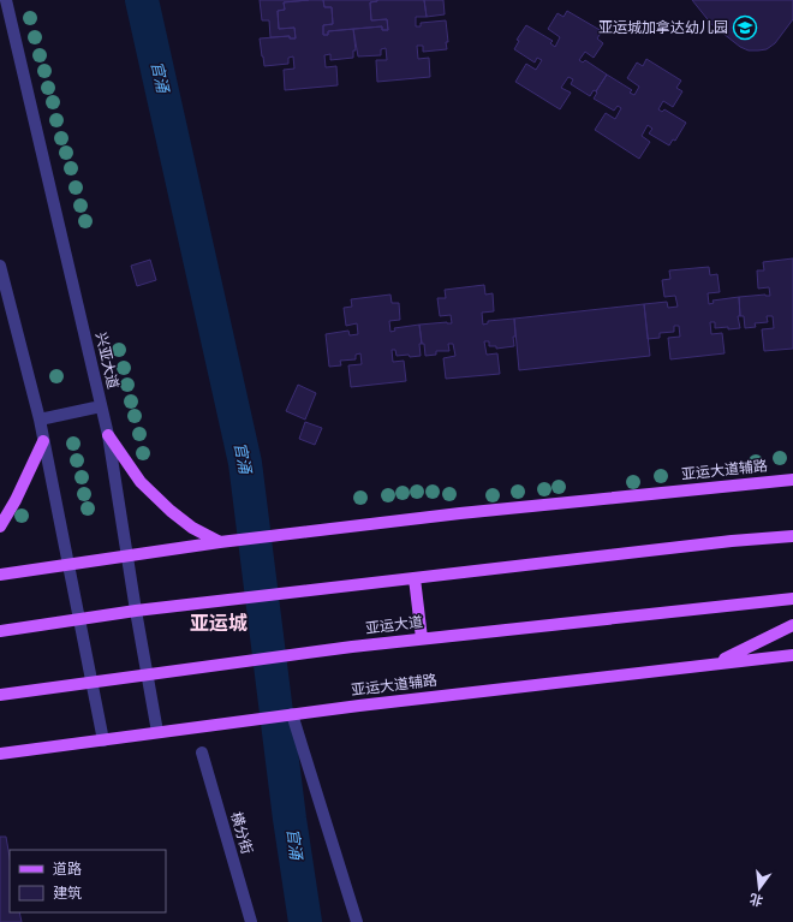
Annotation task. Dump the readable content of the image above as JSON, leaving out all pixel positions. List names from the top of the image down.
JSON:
{
  "streets": {
    "main road": ["亚运大道辅路", "亚运大道"],
    "street": ["兴亚大道", "横分街"]
  },
  "crossings": [
    ["兴亚大道", "亚运大道辅路"],
    ["兴亚大道", "亚运大道"]
  ],
  "districts": ["亚运城"],
  "water": ["官涌"],
  "places": {
    "school or university": ["亚运城加拿达幼儿园"]
  },
  "legend": ["道路", "建筑"],
  "north": "bottom"
}
